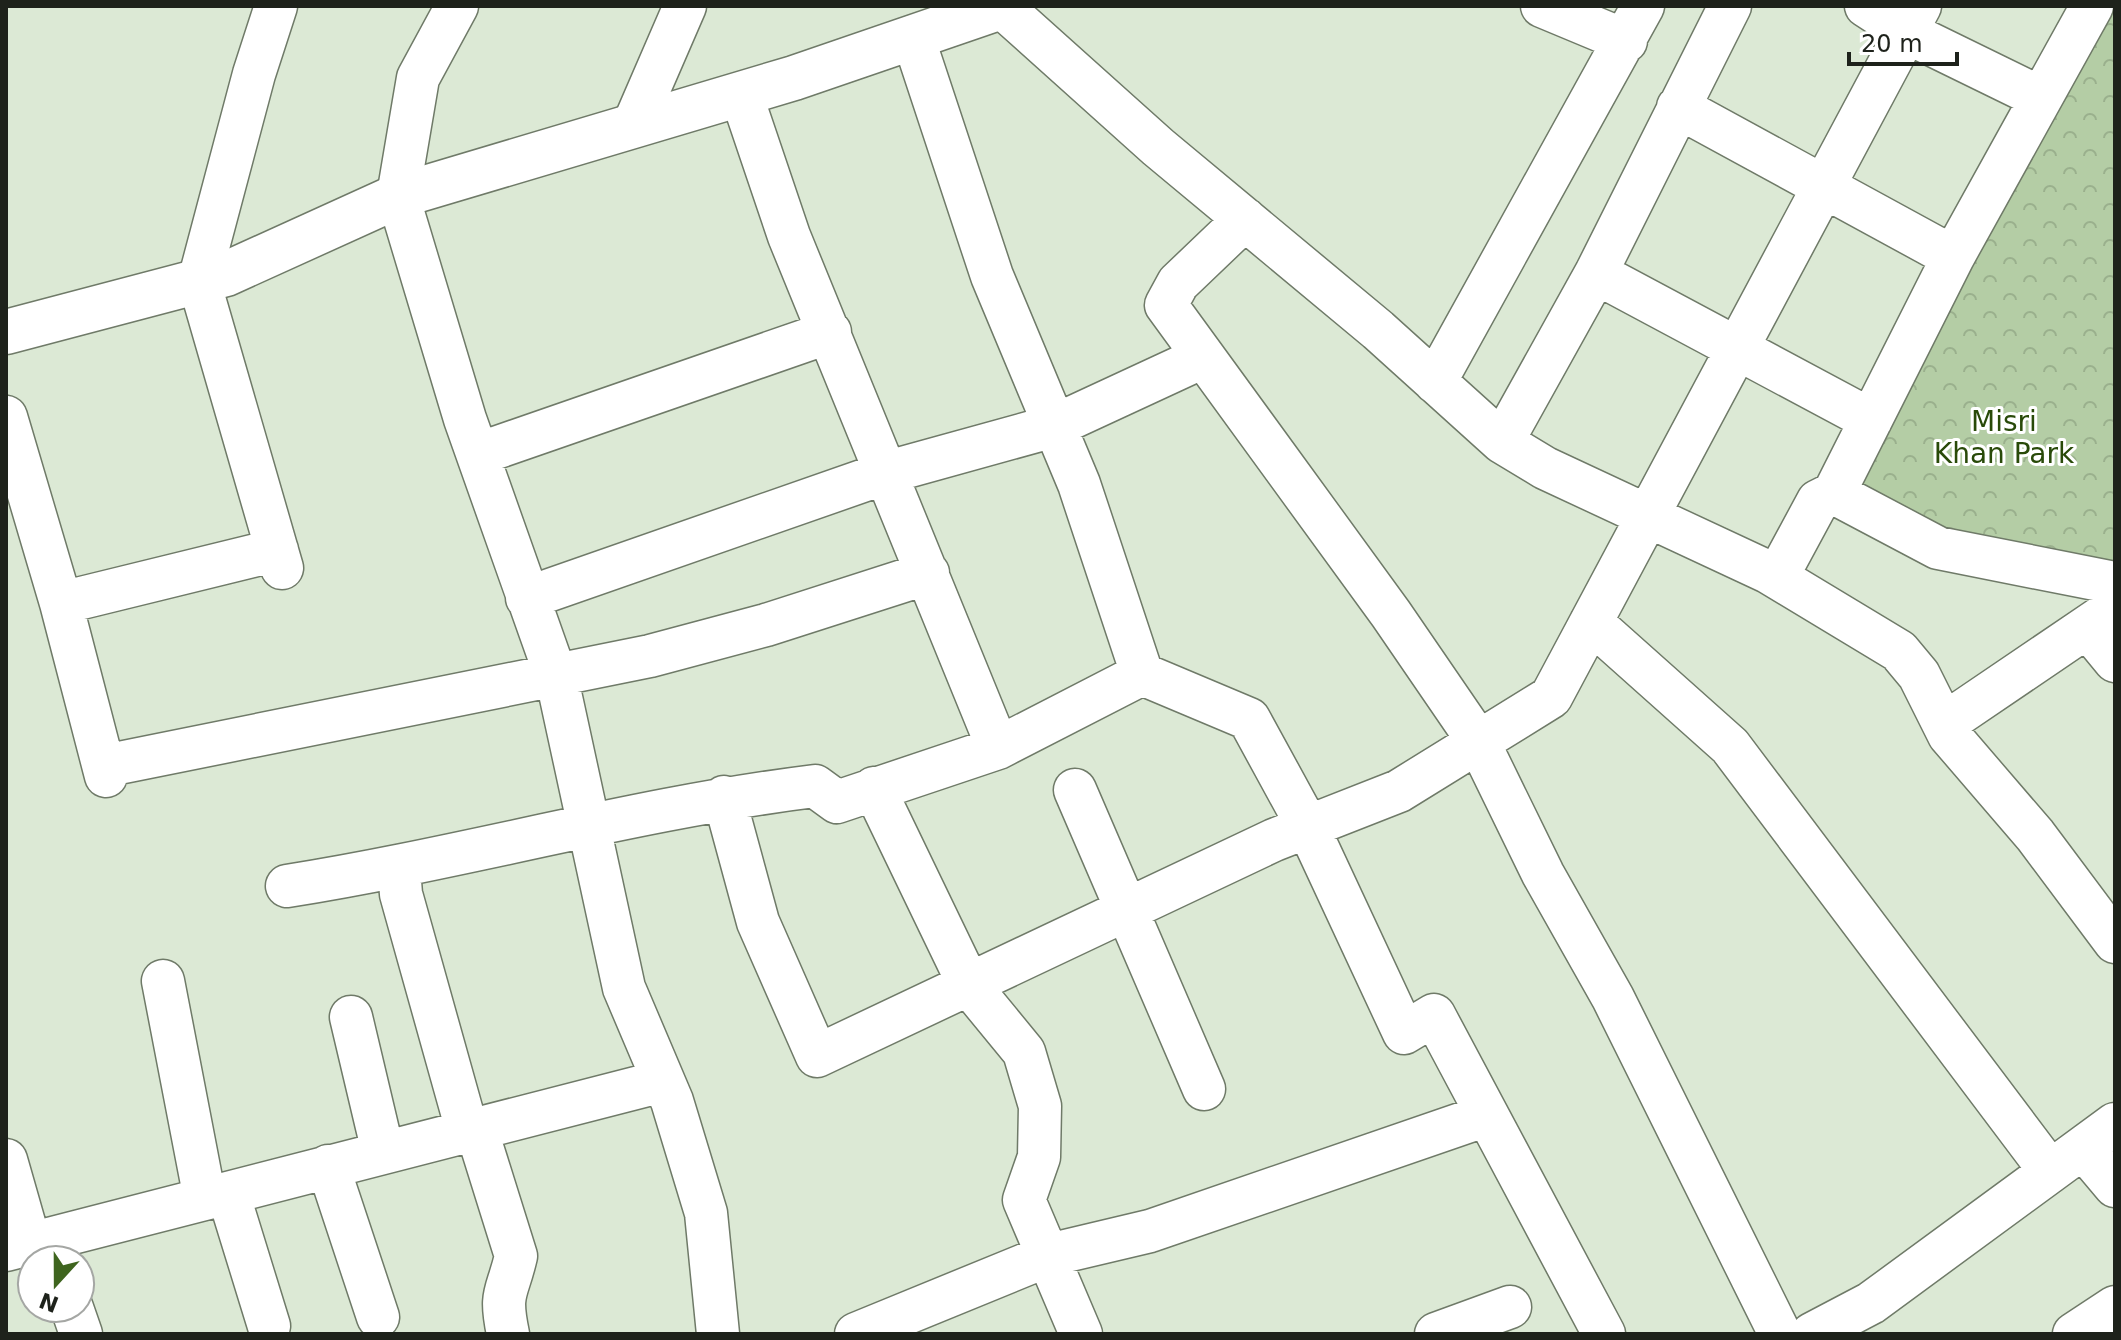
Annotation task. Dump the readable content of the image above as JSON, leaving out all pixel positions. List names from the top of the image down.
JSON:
{
  "parks": ["Misri Khan Park"],
  "scale_bar": "20 m",
  "north": "bottom"
}
